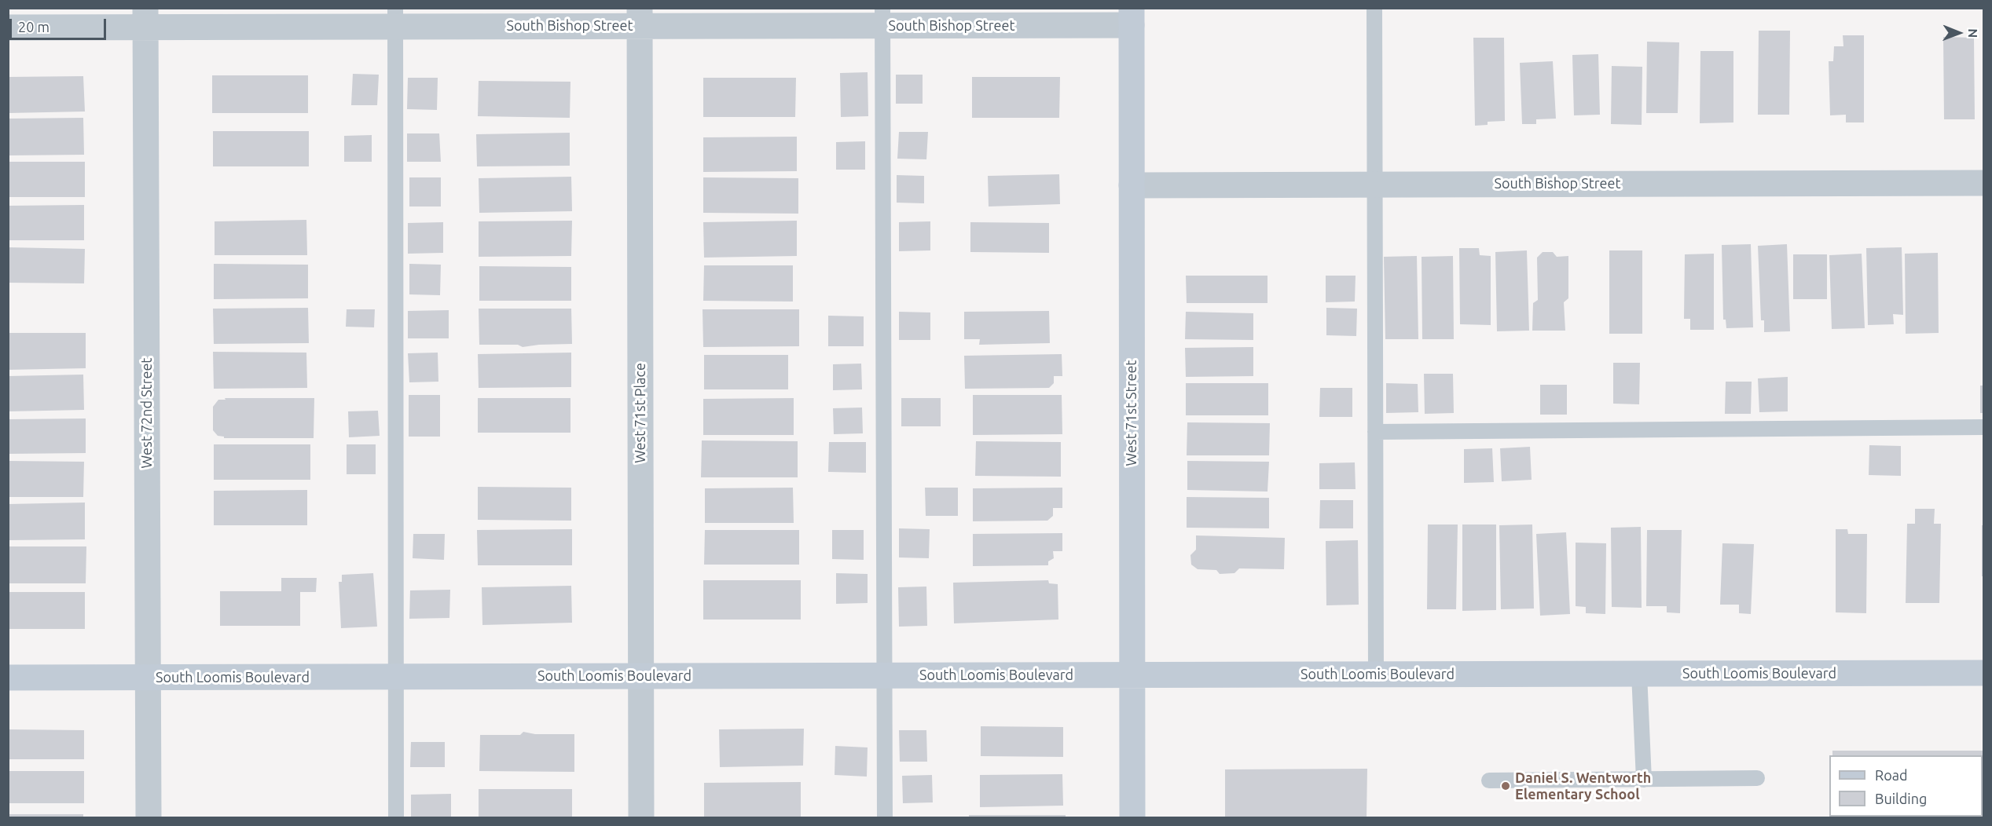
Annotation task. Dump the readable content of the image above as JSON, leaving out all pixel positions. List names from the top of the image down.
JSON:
{
  "streets": {
    "street": [
      "South Bishop Street",
      "West 72nd Street",
      "West 71st Place",
      "West 71st Street",
      "South Loomis Boulevard"
    ]
  },
  "crossings": [
    ["South Bishop Street", "West 72nd Street"],
    ["South Bishop Street", "West 71st Place"],
    ["South Bishop Street", "West 71st Street"],
    ["West 72nd Street", "South Loomis Boulevard"],
    ["West 71st Place", "South Loomis Boulevard"],
    ["West 71st Street", "South Loomis Boulevard"]
  ],
  "places": ["Daniel S. Wentworth Elementary School"],
  "legend": ["Road", "Building"],
  "scale_bar": "20 m",
  "north": "right"
}
